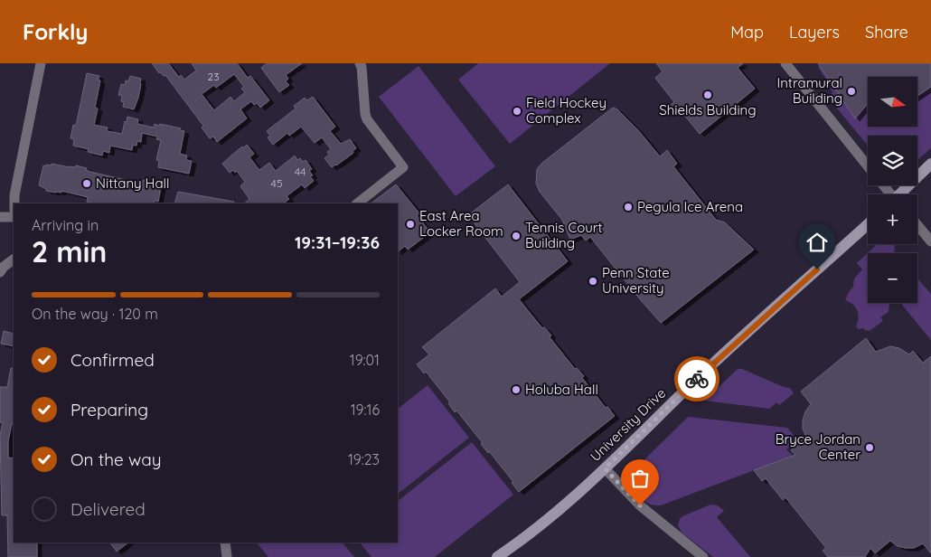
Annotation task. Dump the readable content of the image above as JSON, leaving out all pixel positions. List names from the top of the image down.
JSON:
{
  "streets": {
    "main road": ["University Drive"]
  },
  "places": [
    "Intramural Building",
    "Shields Building",
    "Field Hockey Complex",
    "Nittany Hall",
    "Pegula Ice Arena",
    "East Area Locker Room",
    "Tennis Court Building",
    "Penn State University",
    "Holuba Hall",
    "Bryce Jordan Center"
  ],
  "house_numbers": ["23", "44", "45"],
  "north": "right",
  "page": {
    "header": "Forkly",
    "nav": ["Map", "Layers", "Share"],
    "map_buttons": ["+", "−"],
    "heading": ["2 min", "Arriving in", "19:31–19:36"],
    "bar": "On the way · 120 m",
    "list": [
      ["Confirmed", "19:01"],
      ["Preparing", "19:16"],
      ["On the way", "19:23"],
      "Delivered"
    ]
  }
}
